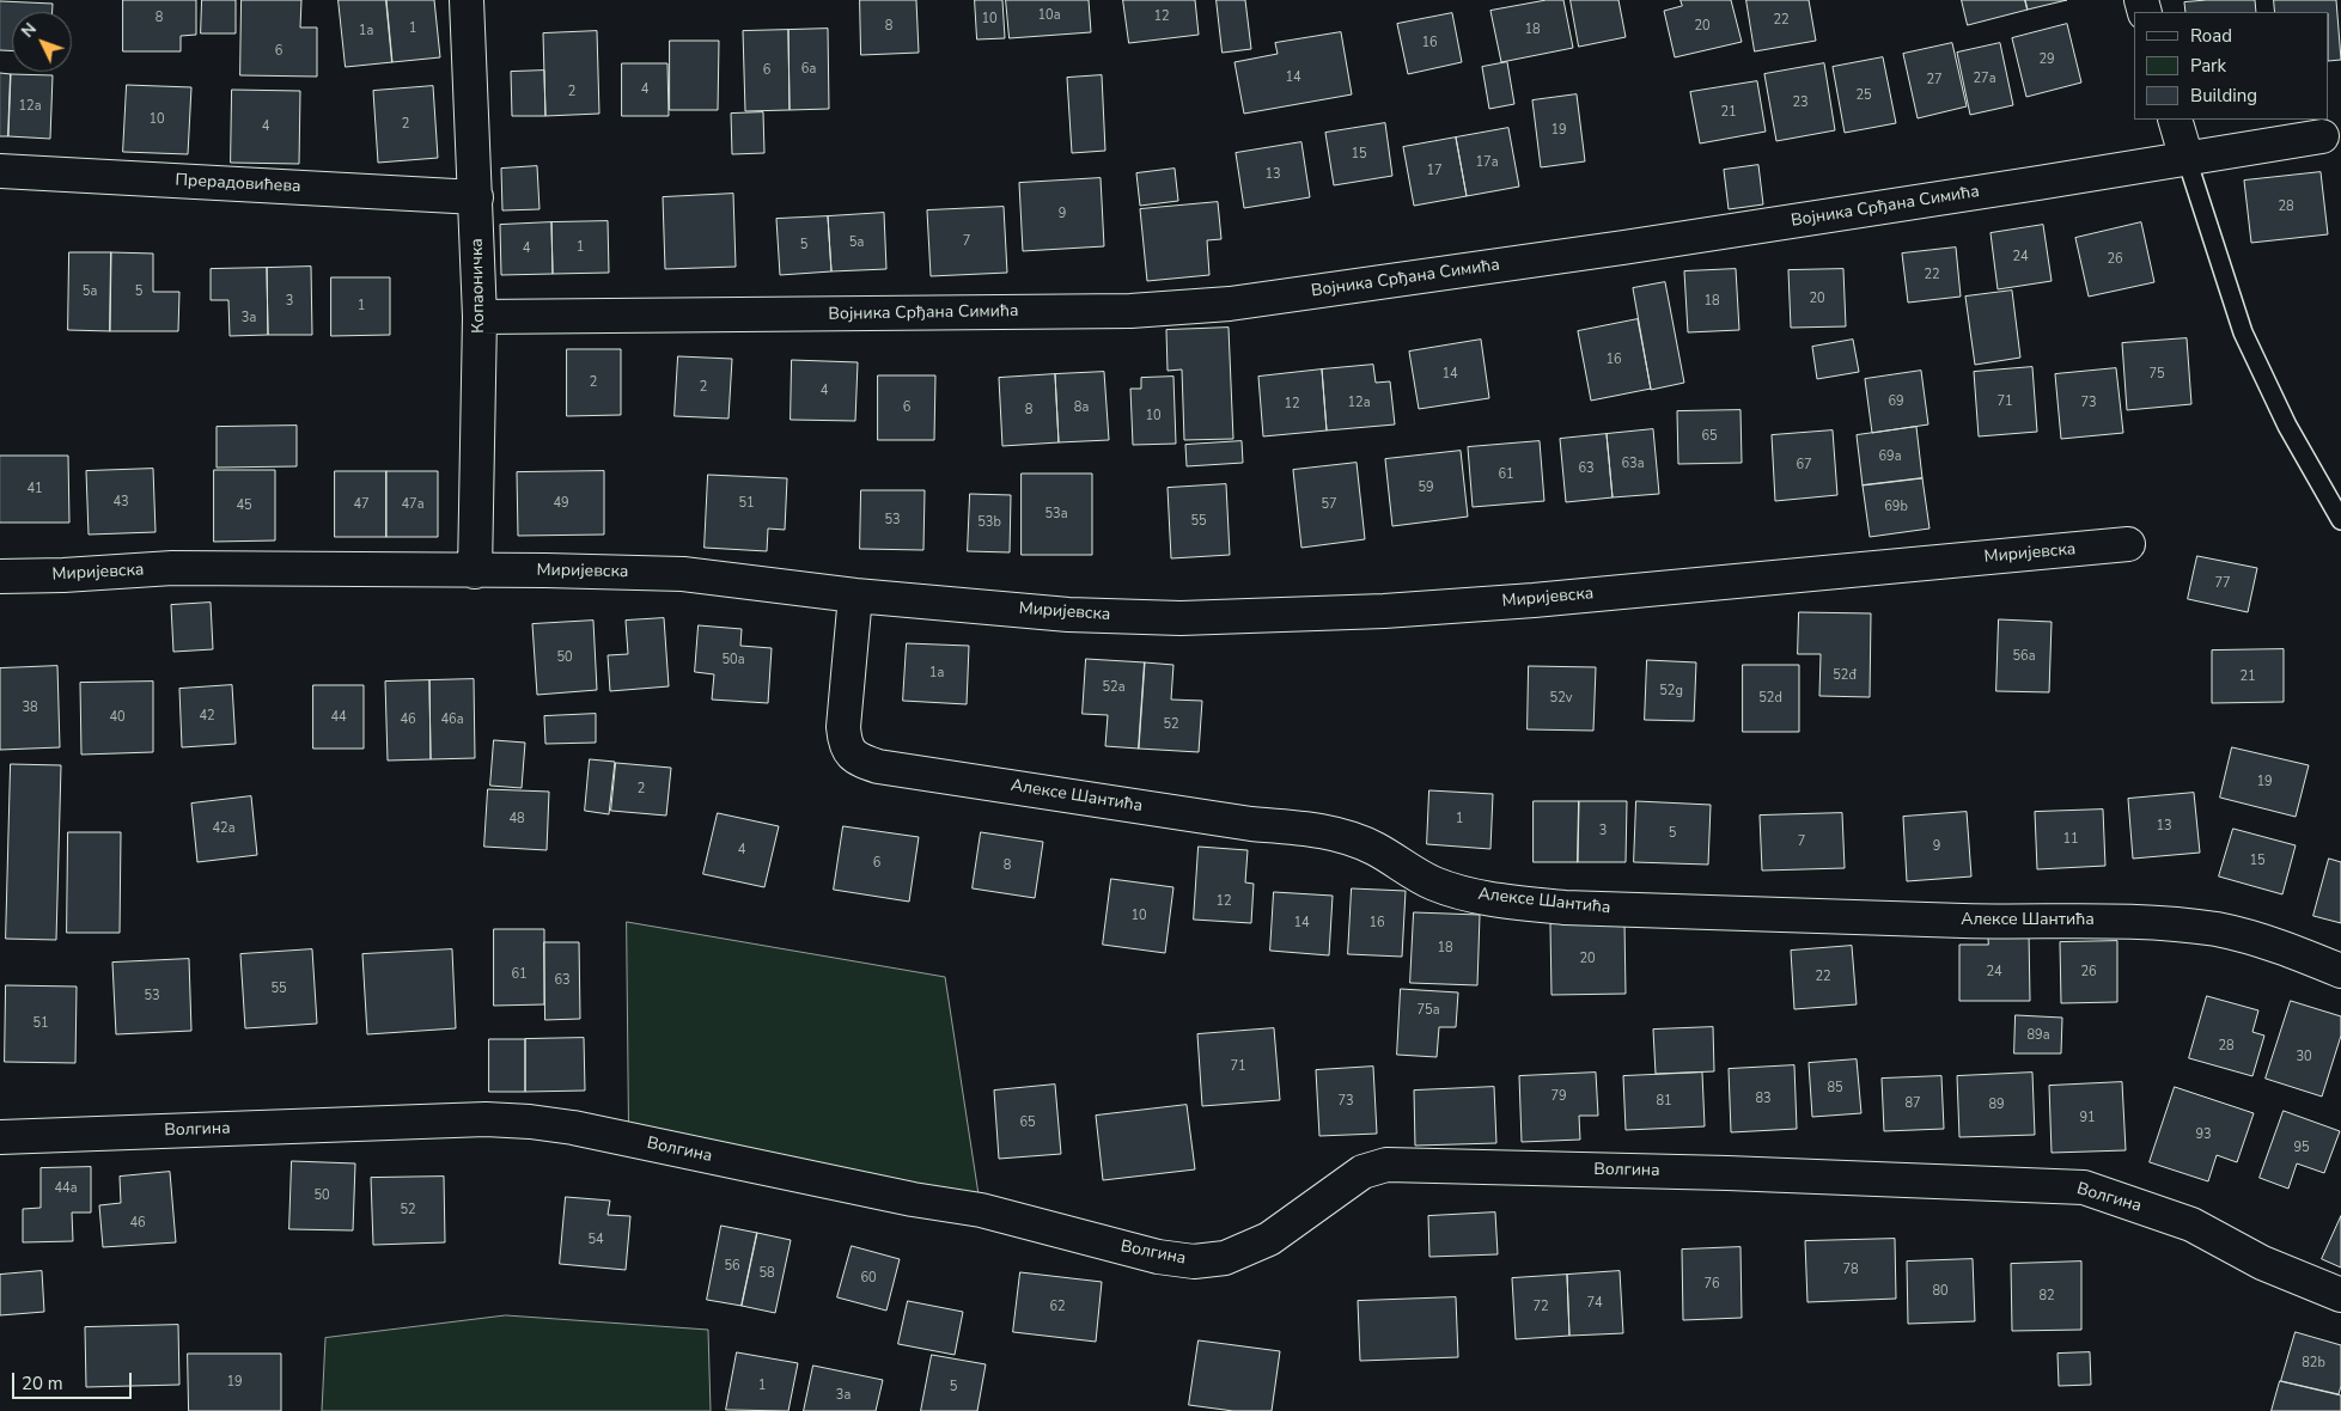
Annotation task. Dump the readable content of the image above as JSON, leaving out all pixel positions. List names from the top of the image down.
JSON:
{
  "streets": {
    "street": [
      "Прерадовићева",
      "Војника Срђана Симића",
      "Копаоничка",
      "Миријевска",
      "Алексе Шантића",
      "Волгина"
    ]
  },
  "crossings": [
    ["Прерадовићева", "Копаоничка"],
    ["Војника Срђана Симића", "Копаоничка"],
    ["Копаоничка", "Миријевска"],
    ["Миријевска", "Алексе Шантића"]
  ],
  "house_numbers": [
    "10a",
    "12",
    "8",
    "10",
    "22",
    "8",
    "20",
    "1",
    "18",
    "1a",
    "16",
    "6",
    "29",
    "6a",
    "6",
    "14",
    "27a",
    "27",
    "4",
    "2",
    "25",
    "23",
    "12a",
    "21",
    "10",
    "2",
    "4",
    "19",
    "15",
    "17a",
    "17",
    "13",
    "28",
    "9",
    "7",
    "5a",
    "5",
    "1",
    "4",
    "24",
    "26",
    "22",
    "5a",
    "5",
    "20",
    "3",
    "18",
    "1",
    "3a",
    "16",
    "14",
    "75",
    "2",
    "2",
    "4",
    "69",
    "71",
    "12a",
    "73",
    "12",
    "6",
    "8a",
    "8",
    "10",
    "65",
    "69a",
    "63a",
    "67",
    "63",
    "61",
    "59",
    "41",
    "43",
    "49",
    "51",
    "47",
    "47a",
    "57",
    "45",
    "69b",
    "53a",
    "53",
    "55",
    "53b",
    "77",
    "56a",
    "50",
    "50a",
    "1a",
    "52đ",
    "21",
    "52a",
    "52g",
    "52v",
    "52d",
    "38",
    "42",
    "40",
    "44",
    "46",
    "46a",
    "52",
    "19",
    "2",
    "48",
    "1",
    "13",
    "42a",
    "3",
    "5",
    "11",
    "7",
    "9",
    "4",
    "15",
    "6",
    "8",
    "12",
    "10",
    "14",
    "16",
    "18",
    "20",
    "24",
    "26",
    "61",
    "22",
    "63",
    "55",
    "53",
    "75a",
    "51",
    "89a",
    "28",
    "30",
    "71",
    "85",
    "79",
    "83",
    "73",
    "81",
    "87",
    "89",
    "91",
    "65",
    "93",
    "95",
    "44a",
    "50",
    "52",
    "46",
    "54",
    "56",
    "78",
    "58",
    "60",
    "76",
    "80",
    "82",
    "74",
    "62",
    "72",
    "82b",
    "19",
    "1",
    "5",
    "3a"
  ],
  "legend": ["Road", "Park", "Building"],
  "scale_bar": "20 m",
  "north": "top left"
}
